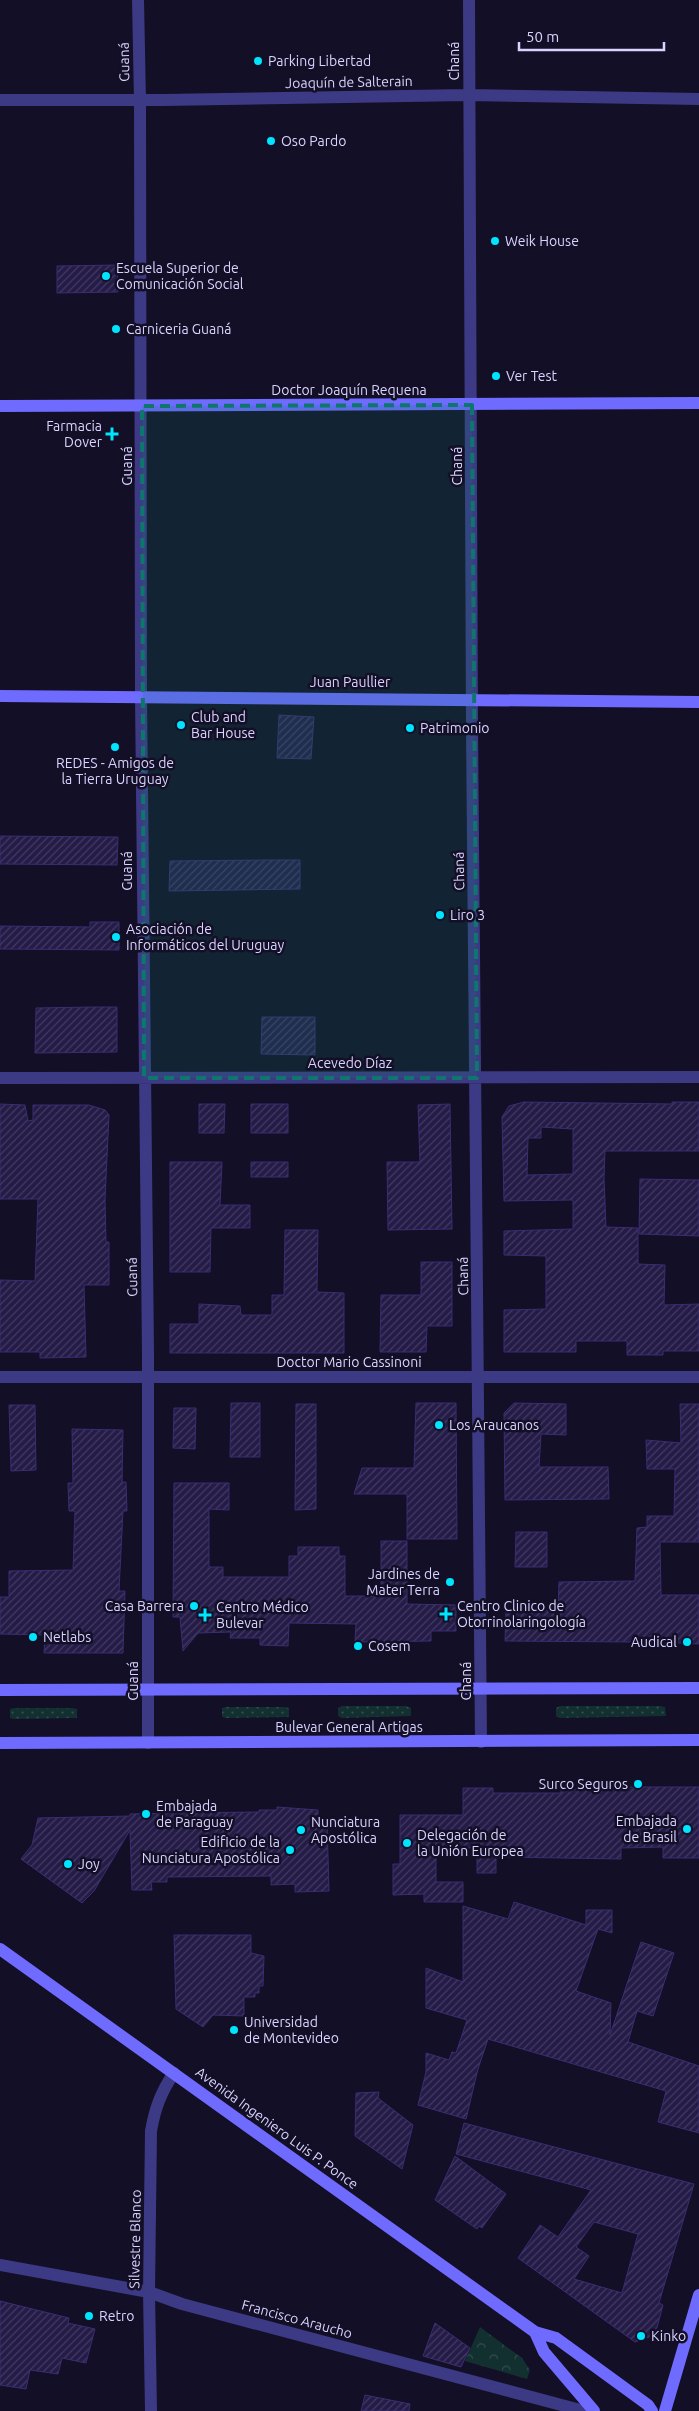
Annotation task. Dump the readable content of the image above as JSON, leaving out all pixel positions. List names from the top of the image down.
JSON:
{
  "streets": {
    "street": [
      "Chaná",
      "Guaná",
      "Joaquín de Salterain",
      "Doctor Joaquín Requena",
      "Juan Paullier",
      "Acevedo Díaz",
      "Doctor Mario Cassinoni",
      "Bulevar General Artigas",
      "Avenida Ingeniero Luis P. Ponce",
      "Silvestre Blanco",
      "Francisco Araucho"
    ]
  },
  "crossings": [
    ["Chaná", "Joaquín de Salterain"],
    ["Chaná", "Doctor Joaquín Requena"],
    ["Chaná", "Juan Paullier"],
    ["Chaná", "Acevedo Díaz"],
    ["Chaná", "Doctor Mario Cassinoni"],
    ["Chaná", "Bulevar General Artigas"],
    ["Guaná", "Joaquín de Salterain"],
    ["Guaná", "Doctor Joaquín Requena"],
    ["Guaná", "Juan Paullier"],
    ["Guaná", "Acevedo Díaz"],
    ["Guaná", "Doctor Mario Cassinoni"],
    ["Guaná", "Bulevar General Artigas"],
    ["Avenida Ingeniero Luis P. Ponce", "Silvestre Blanco"],
    ["Silvestre Blanco", "Francisco Araucho"]
  ],
  "places": {
    "other": [
      "Parking Libertad",
      "Oso Pardo",
      "Weik House",
      "Escuela Superior de Comunicación Social",
      "Carniceria Guaná",
      "Ver Test",
      "Club and Bar House",
      "Patrimonio",
      "REDES - Amigos de la Tierra Uruguay",
      "Liro 3",
      "Asociación de Informáticos del Uruguay",
      "Los Araucanos",
      "Jardines de Mater Terra",
      "Casa Barrera",
      "Netlabs",
      "Audical",
      "Cosem",
      "Surco Seguros",
      "Embajada de Paraguay",
      "Embajada de Brasil",
      "Nunciatura Apostólica",
      "Delegación de la Unión Europea",
      "Edificio de la Nunciatura Apostólica",
      "Joy",
      "Universidad de Montevideo",
      "Retro",
      "Kinko"
    ],
    "health": ["Farmacia Dover", "Centro Clinico de Otorrinolaringología", "Centro Médico Bulevar"]
  },
  "scale_bar": "50 m"
}
